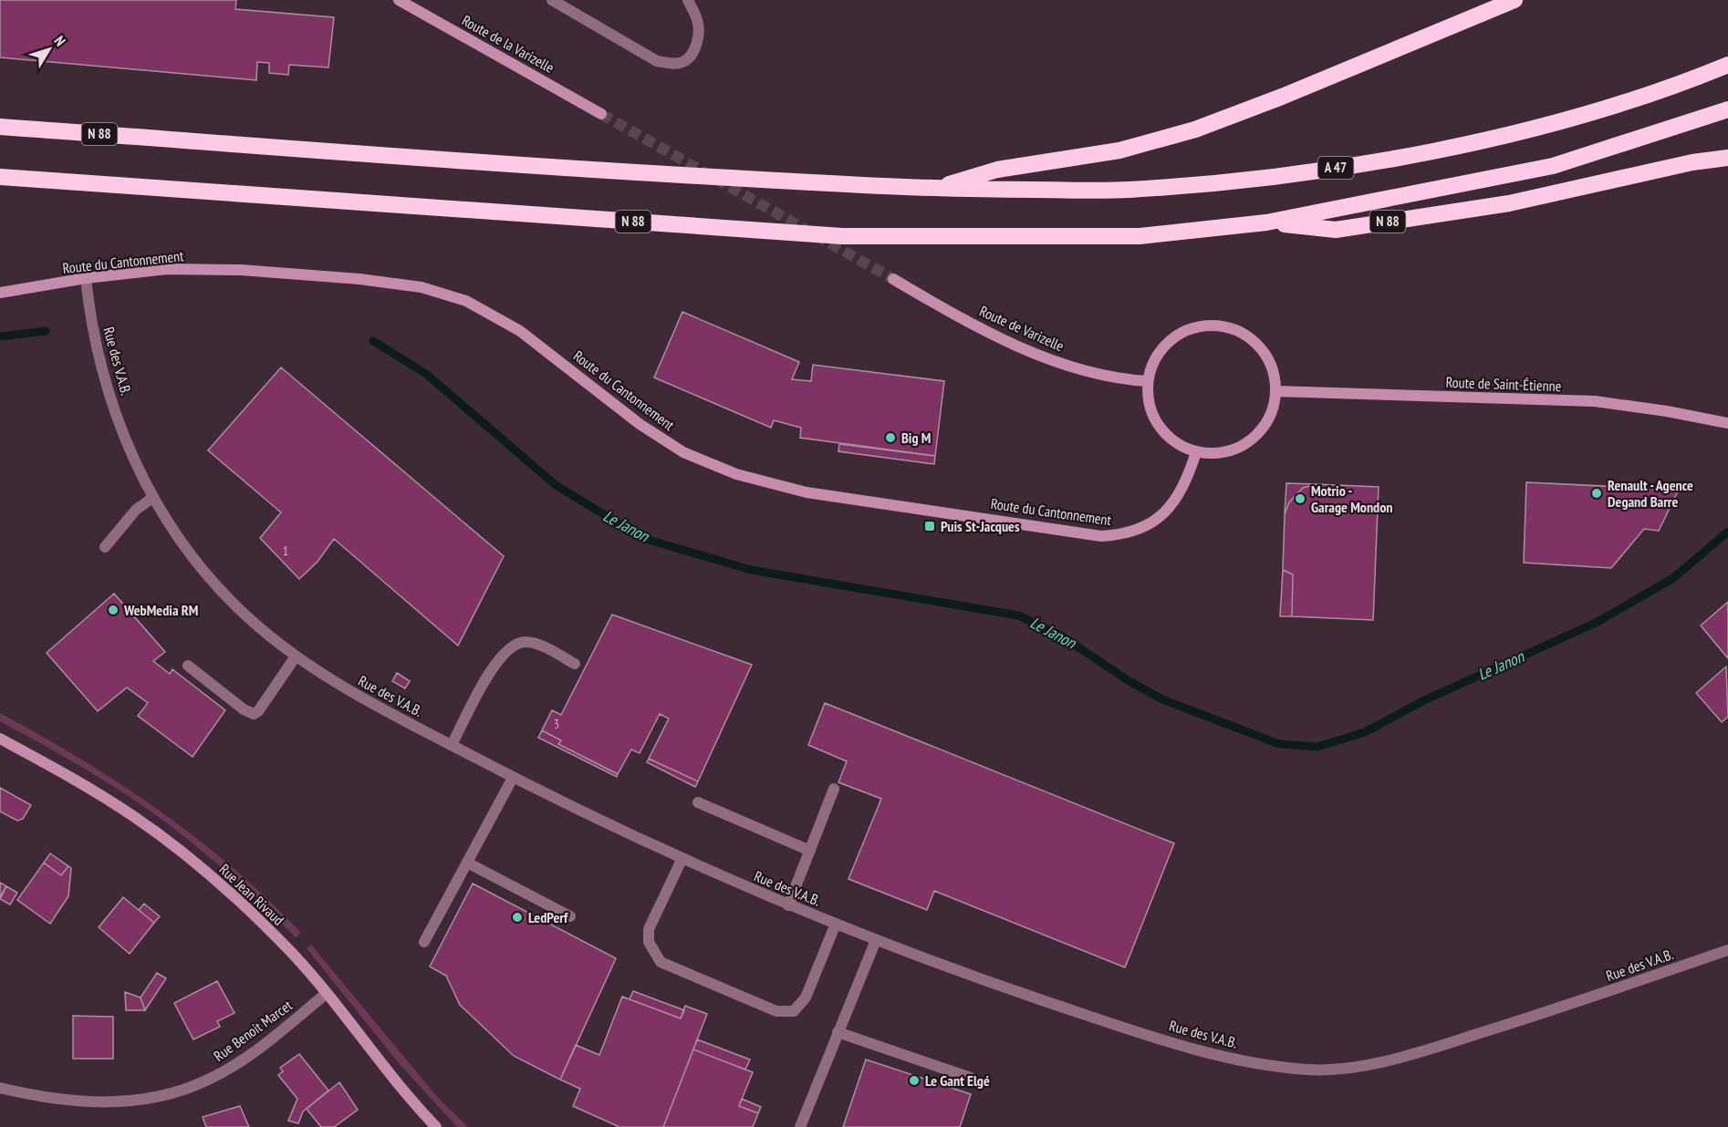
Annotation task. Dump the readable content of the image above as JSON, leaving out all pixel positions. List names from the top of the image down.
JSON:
{
  "streets": {
    "highway": ["N 88", "A 47"],
    "street": [
      "Route de la Varizelle",
      "Route du Cantonnement",
      "Route de Varizelle",
      "Rue des V.A.B.",
      "Route de Saint-Étienne",
      "Rue Jean Rivaud",
      "Rue Benoit Marcet"
    ]
  },
  "crossings": [
    ["N 88", "A 47"],
    ["Route du Cantonnement", "Route de Varizelle"],
    ["Route du Cantonnement", "Rue des V.A.B."],
    ["Route du Cantonnement", "Route de Saint-Étienne"],
    ["Route de Varizelle", "Route de Saint-Étienne"],
    ["Rue Jean Rivaud", "Rue Benoit Marcet"]
  ],
  "water": ["Le Janon"],
  "places": {
    "other": [
      "Big M",
      "Renault - Agence Degand Barre",
      "Motrio - Garage Mondon",
      "WebMedia RM",
      "LedPerf",
      "Le Gant Elgé"
    ],
    "transit": ["Puis St-Jacques"]
  },
  "house_numbers": ["1", "3"],
  "north": "top right"
}
